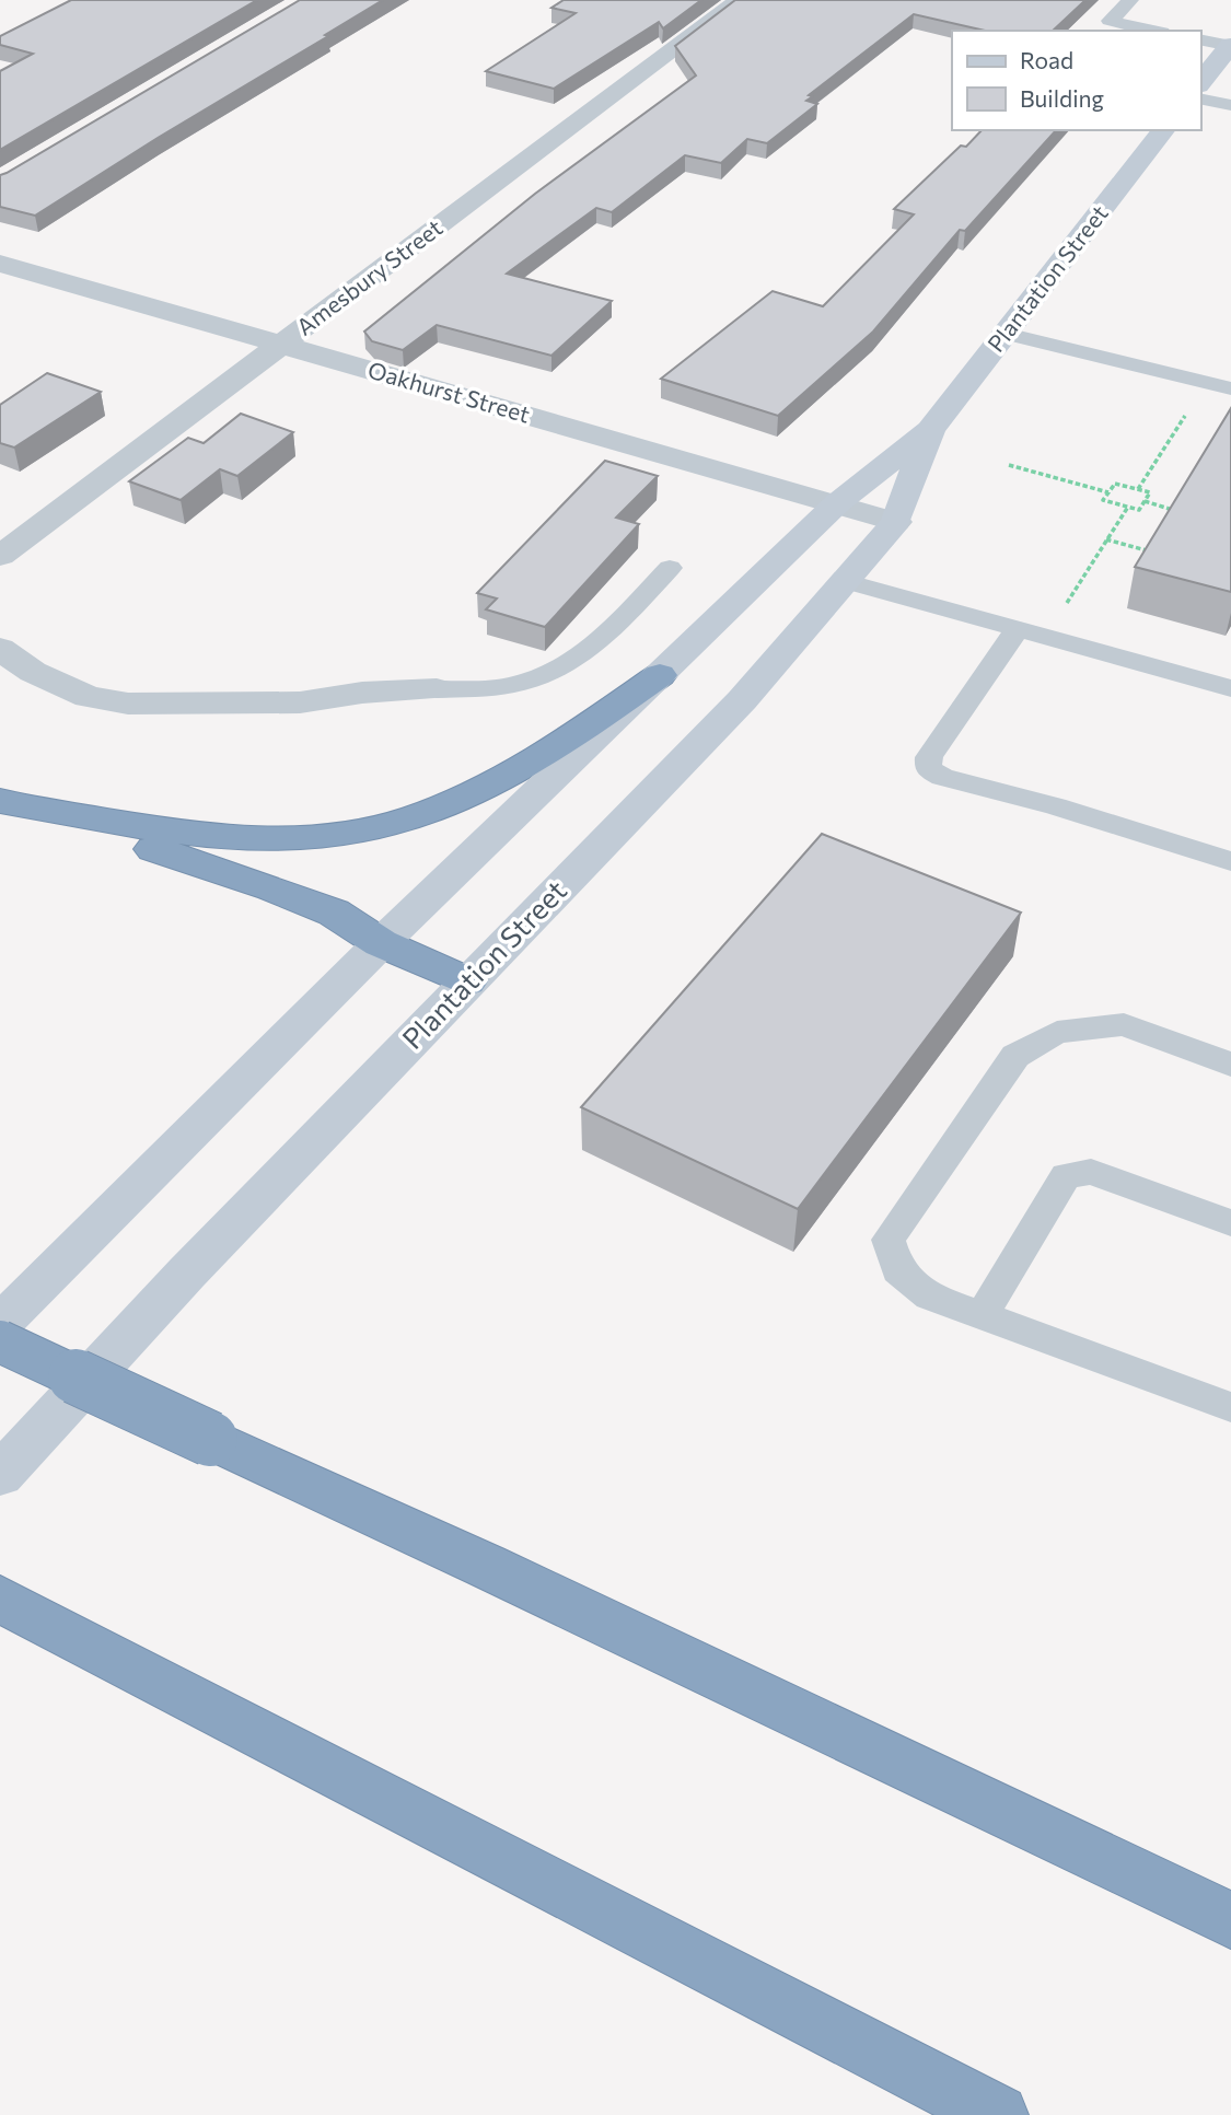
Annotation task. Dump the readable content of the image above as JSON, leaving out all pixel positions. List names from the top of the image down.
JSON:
{
  "streets": {
    "main road": ["Plantation Street"],
    "street": ["Amesbury Street", "Oakhurst Street"]
  },
  "crossings": [
    ["Amesbury Street", "Oakhurst Street"],
    ["Plantation Street", "Oakhurst Street"]
  ],
  "legend": ["Road", "Building"]
}
